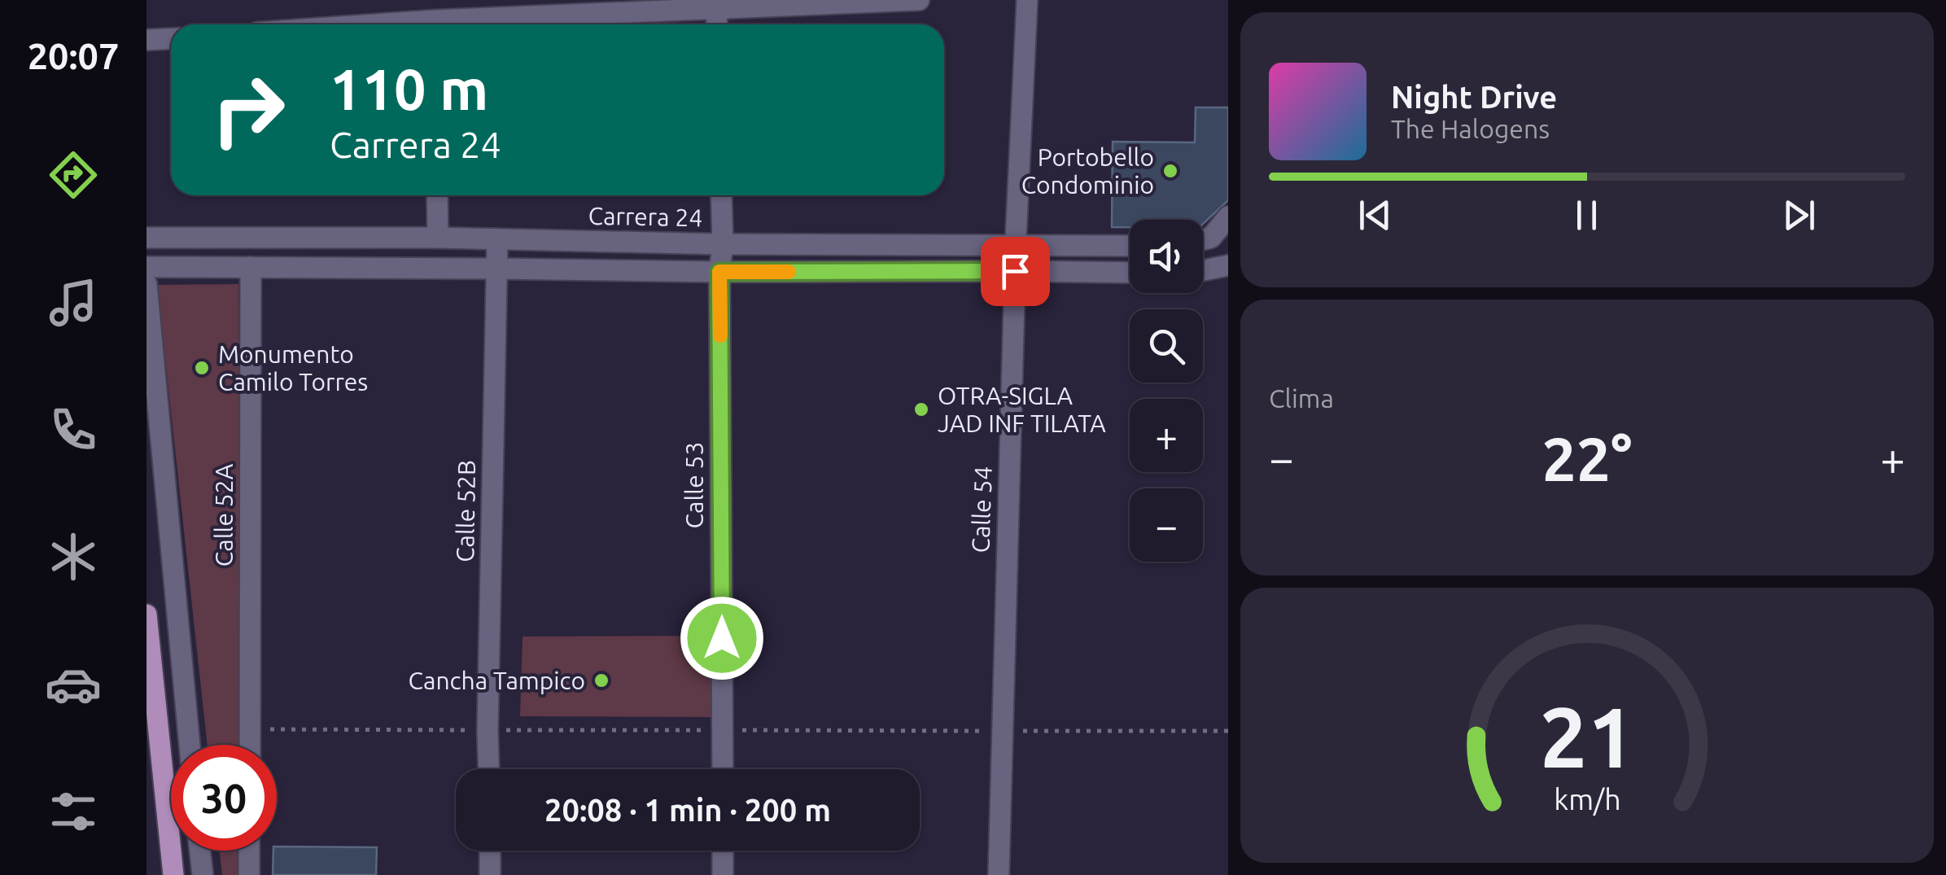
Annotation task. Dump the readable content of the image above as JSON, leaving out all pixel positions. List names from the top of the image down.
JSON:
{
  "streets": {
    "street": [
      "Carrera 24",
      "Calle 53",
      "Calle 54",
      "Calle 52B",
      "Calle 52A"
    ]
  },
  "crossings": [
    ["Carrera 24", "Calle 53"],
    ["Carrera 24", "Calle 54"],
    ["Carrera 24", "Calle 52B"]
  ],
  "places": [
    "Portobello Condominio",
    "Monumento Camilo Torres",
    "OTRA-SIGLA JAD INF TILATA",
    "Cancha Tampico"
  ],
  "page": {
    "tabs": "20:07",
    "turn": ["110 m", "Carrera 24"],
    "song": ["Night Drive", "The Halogens"],
    "map_buttons": ["+", "−"],
    "tile": "Clima",
    "heat": ["−", "22°", "+"],
    "limit": "30",
    "trip": "20:08 · 1 min · 200 m",
    "gauge": ["21", "km/h"]
  }
}
